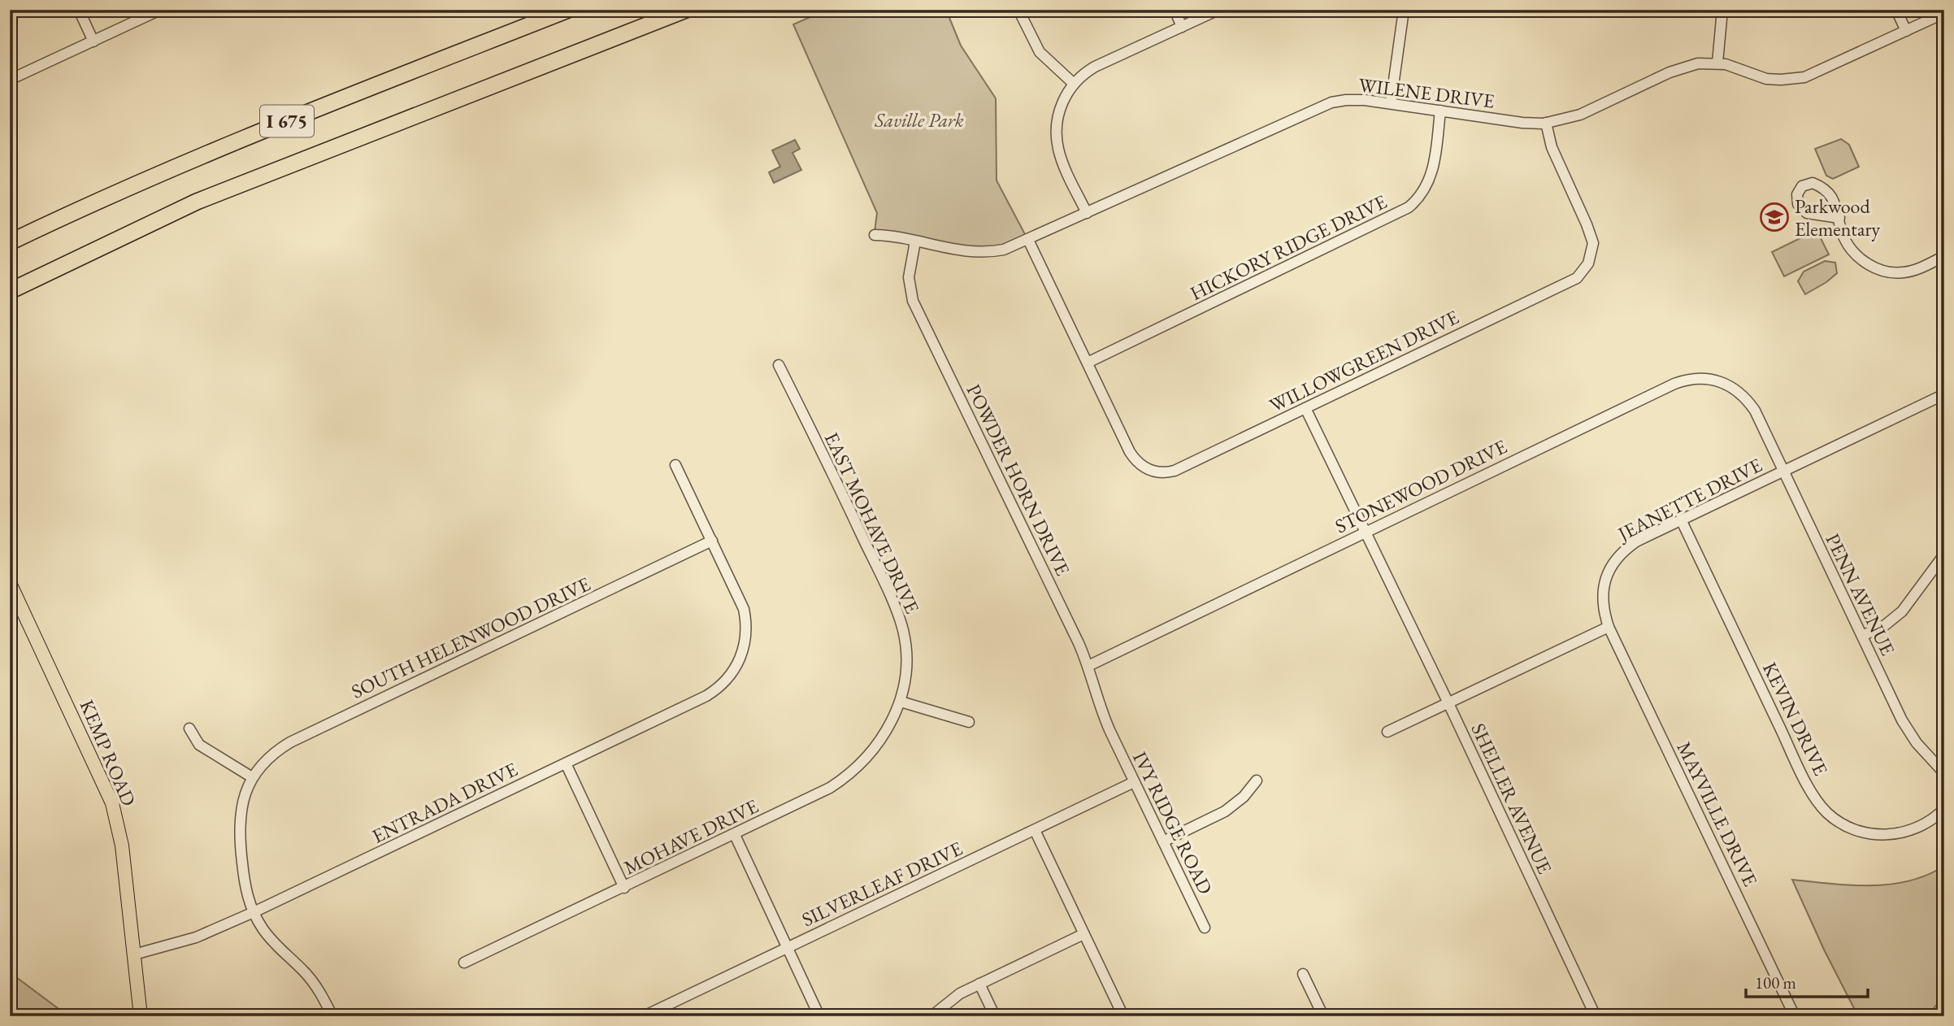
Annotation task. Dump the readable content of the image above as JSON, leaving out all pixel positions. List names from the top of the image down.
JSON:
{
  "streets": {
    "highway": ["I 675"],
    "main road": ["KEMP ROAD"],
    "street": [
      "WILENE DRIVE",
      "HICKORY RIDGE DRIVE",
      "WILLOWGREEN DRIVE",
      "POWDER HORN DRIVE",
      "STONEWOOD DRIVE",
      "JEANETTE DRIVE",
      "EAST MOHAVE DRIVE",
      "PENN AVENUE",
      "SOUTH HELENWOOD DRIVE",
      "KEVIN DRIVE",
      "SHELLER AVENUE",
      "ENTRADA DRIVE",
      "MAYVILLE DRIVE",
      "IVY RIDGE ROAD",
      "MOHAVE DRIVE",
      "SILVERLEAF DRIVE"
    ]
  },
  "crossings": [
    ["WILENE DRIVE", "HICKORY RIDGE DRIVE"],
    ["WILENE DRIVE", "WILLOWGREEN DRIVE"],
    ["WILENE DRIVE", "POWDER HORN DRIVE"],
    ["HICKORY RIDGE DRIVE", "WILLOWGREEN DRIVE"],
    ["WILLOWGREEN DRIVE", "SHELLER AVENUE"],
    ["POWDER HORN DRIVE", "STONEWOOD DRIVE"],
    ["POWDER HORN DRIVE", "IVY RIDGE ROAD"],
    ["STONEWOOD DRIVE", "PENN AVENUE"],
    ["STONEWOOD DRIVE", "SHELLER AVENUE"],
    ["JEANETTE DRIVE", "PENN AVENUE"],
    ["JEANETTE DRIVE", "KEVIN DRIVE"],
    ["JEANETTE DRIVE", "MAYVILLE DRIVE"],
    ["EAST MOHAVE DRIVE", "MOHAVE DRIVE"],
    ["SOUTH HELENWOOD DRIVE", "ENTRADA DRIVE"],
    ["KEMP ROAD", "ENTRADA DRIVE"],
    ["IVY RIDGE ROAD", "SILVERLEAF DRIVE"]
  ],
  "parks": ["Saville Park"],
  "places": {
    "school or university": ["Parkwood Elementary"]
  },
  "scale_bar": "100 m"
}
